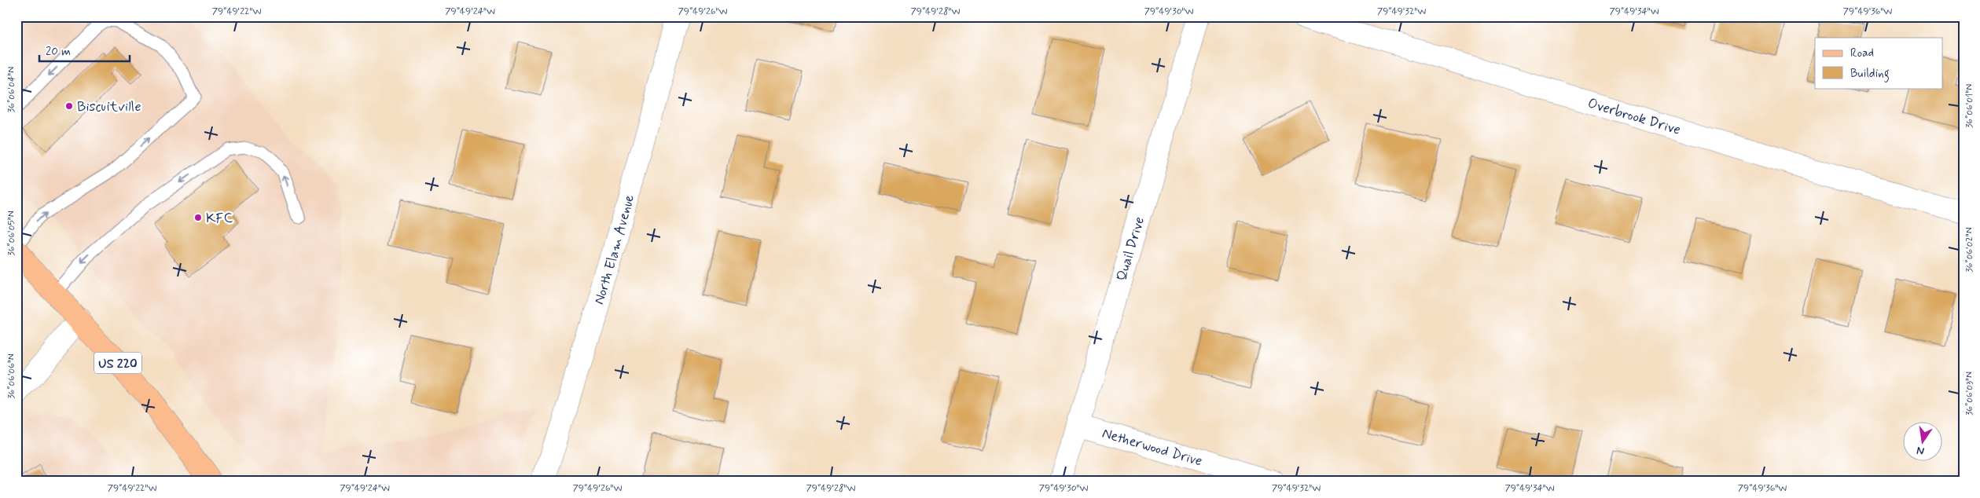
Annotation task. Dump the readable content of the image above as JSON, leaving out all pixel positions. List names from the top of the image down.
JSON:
{
  "streets": {
    "main road": ["US 220"],
    "street": [
      "Overbrook Drive",
      "Quail Drive",
      "North Elam Avenue",
      "Netherwood Drive"
    ]
  },
  "crossings": [
    ["Quail Drive", "Netherwood Drive"]
  ],
  "places": ["Biscuitville", "KFC"],
  "legend": ["Road", "Building"],
  "scale_bar": "20 m",
  "north": "bottom",
  "coordinates": [
    "79°49'22\"W",
    "79°49'24\"W",
    "79°49'26\"W",
    "79°49'28\"W",
    "79°49'30\"W",
    "79°49'32\"W",
    "79°49'34\"W",
    "79°49'36\"W",
    "36°06'04\"N",
    "36°06'01\"N",
    "36°06'05\"N",
    "36°06'02\"N",
    "36°06'06\"N",
    "36°06'03\"N"
  ]
}
